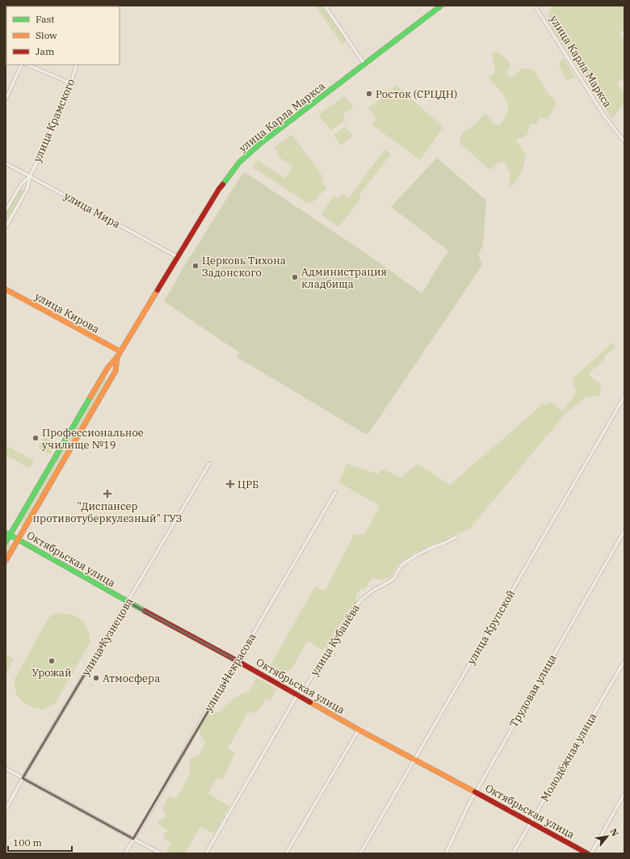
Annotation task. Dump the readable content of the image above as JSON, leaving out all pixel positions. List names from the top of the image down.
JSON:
{
  "streets": {
    "main road": ["улица Карла Маркса", "улица Кирова", "Октябрьская улица"],
    "street": [
      "улица Крамского",
      "улица Мира",
      "улица Крупской",
      "улица Кузнецова",
      "улица Кубанёва",
      "улица Некрасова",
      "Трудовая улица",
      "Молодёжная улица"
    ]
  },
  "crossings": [
    ["улица Карла Маркса", "улица Мира"],
    ["улица Карла Маркса", "улица Кирова"],
    ["улица Карла Маркса", "Октябрьская улица"],
    ["улица Крамского", "улица Мира"],
    ["Октябрьская улица", "улица Крупской"],
    ["Октябрьская улица", "улица Кузнецова"],
    ["Октябрьская улица", "улица Кубанёва"],
    ["Октябрьская улица", "улица Некрасова"],
    ["Октябрьская улица", "Трудовая улица"],
    ["Октябрьская улица", "Молодёжная улица"]
  ],
  "places": {
    "other": [
      "Росток (СРЦДН)",
      "Церковь Тихона Задонского",
      "Администрация кладбища",
      "Профессиональное училище №19",
      "Урожай",
      "Атмосфера"
    ],
    "health": ["ЦРБ", "\"Диспансер противотуберкулезный\" ГУЗ"]
  },
  "legend": ["Fast", "Slow", "Jam"],
  "scale_bar": "100 m",
  "north": "top right"
}
